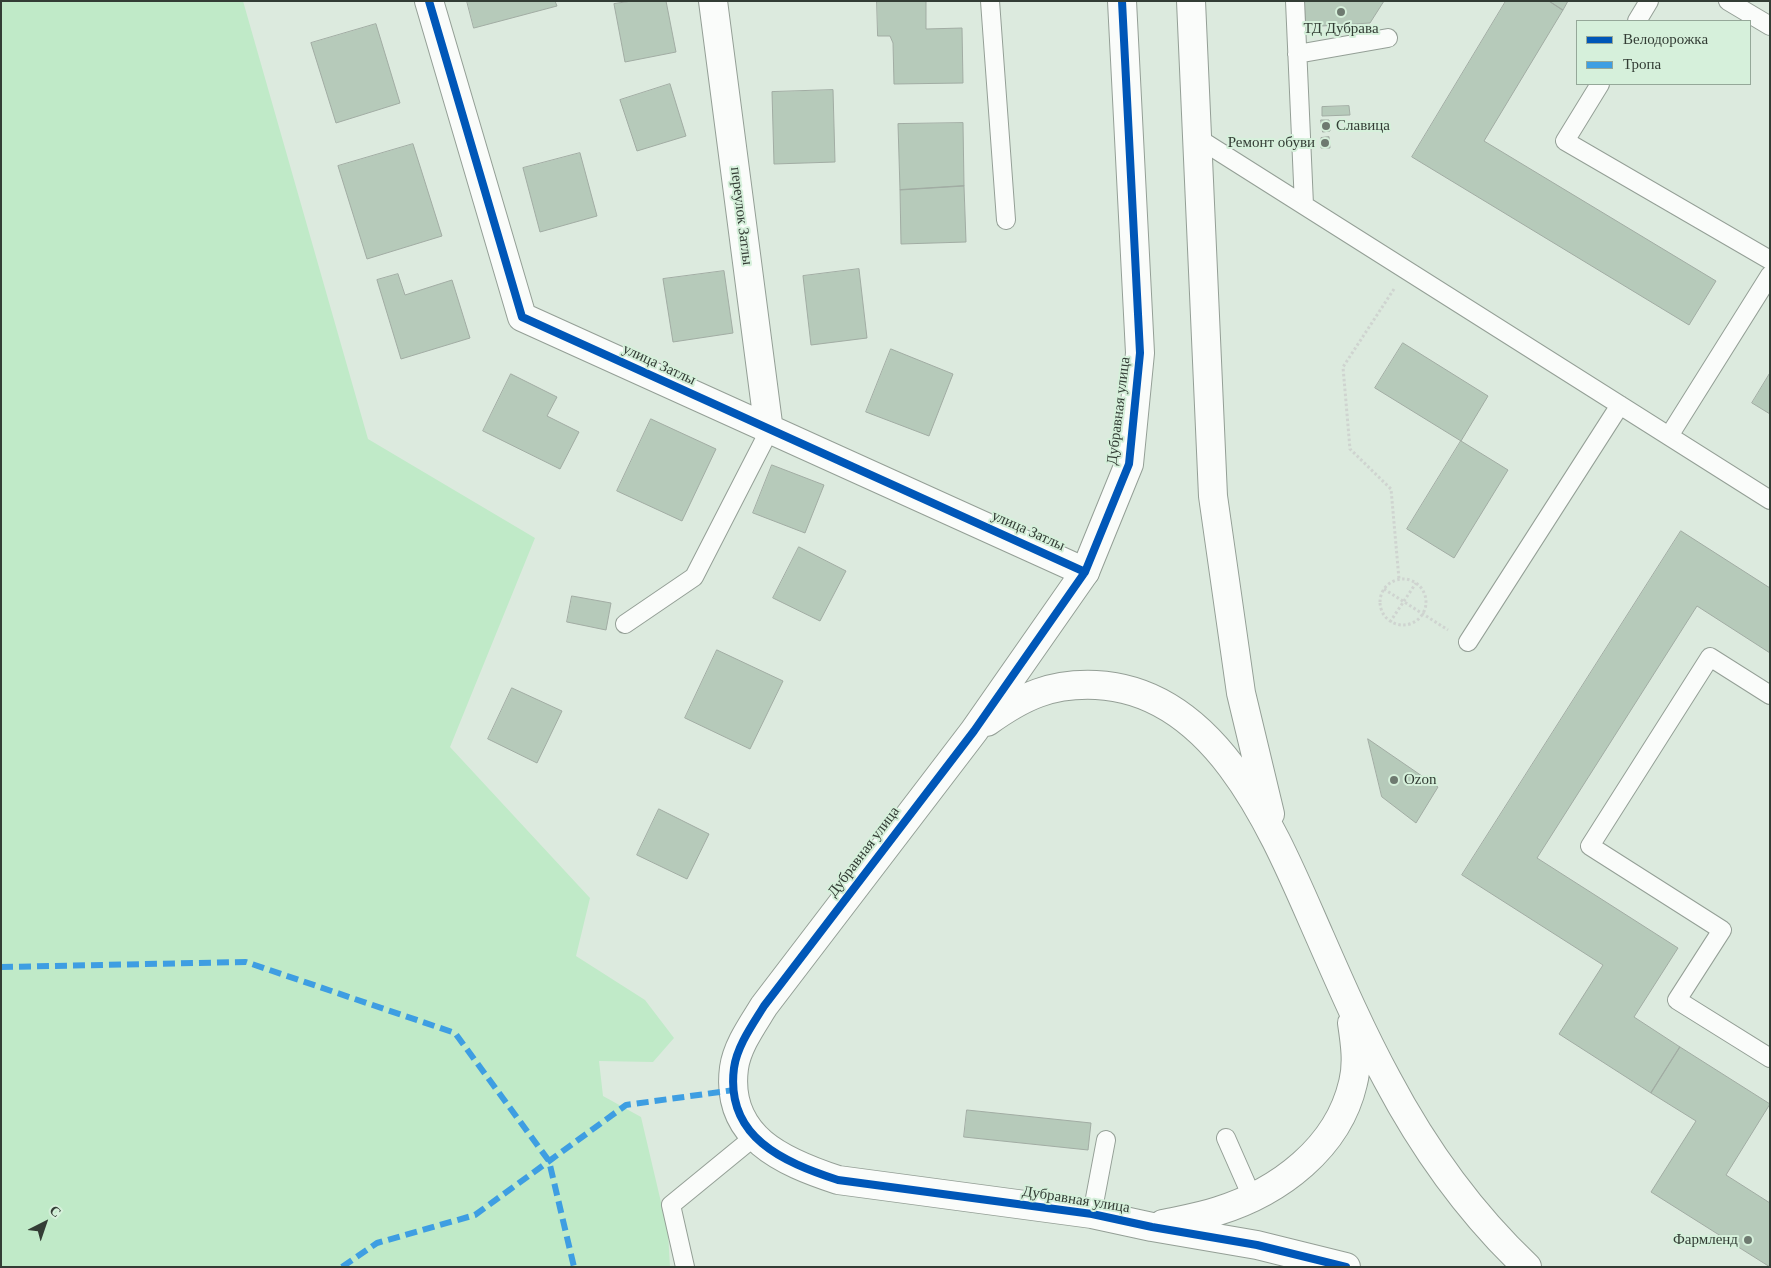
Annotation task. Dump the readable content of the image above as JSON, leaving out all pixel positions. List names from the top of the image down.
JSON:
{
  "streets": {
    "street": ["переулок Затлы", "улица Затлы", "Дубравная улица"]
  },
  "crossings": [
    ["переулок Затлы", "улица Затлы"],
    ["улица Затлы", "Дубравная улица"]
  ],
  "places": [
    "ТД Дубрава",
    "Славица",
    "Ремонт обуви",
    "Ozon",
    "Фармленд"
  ],
  "legend": ["Велодорожка", "Тропа"],
  "north": "top right"
}
